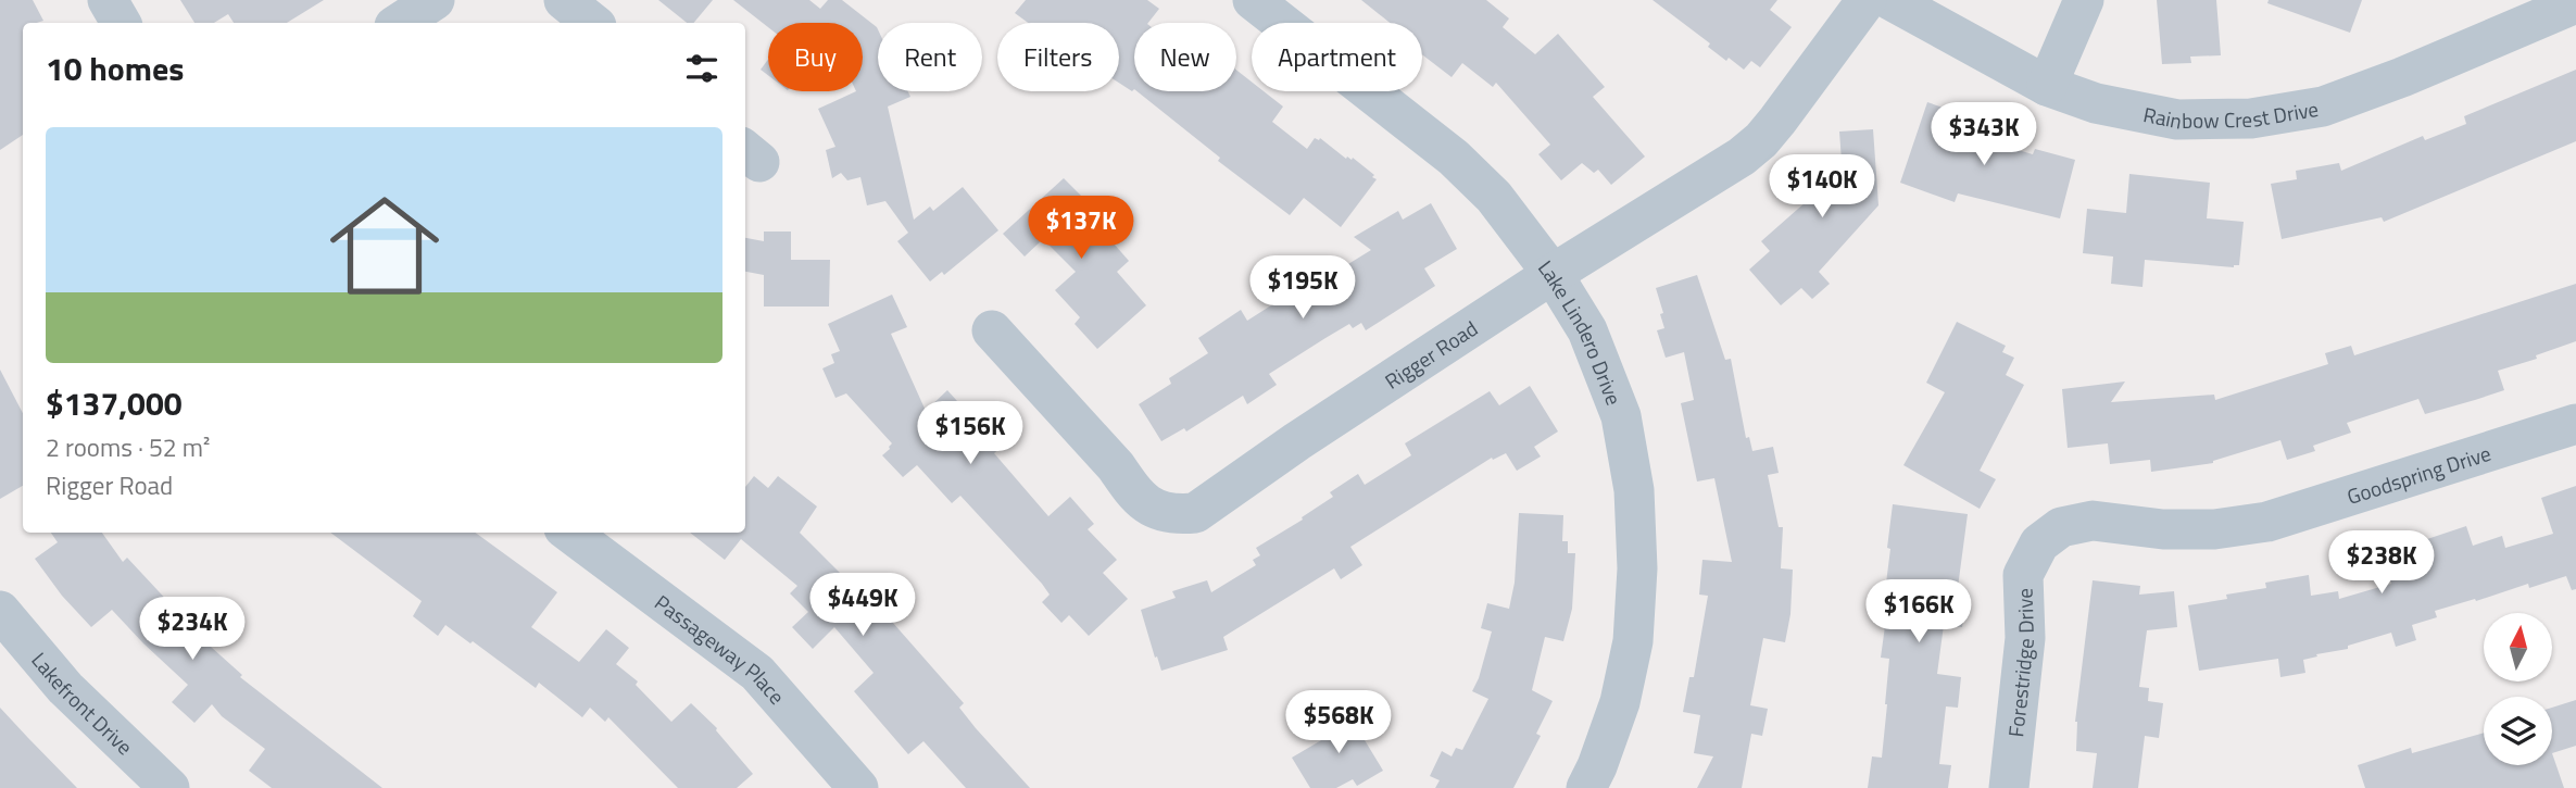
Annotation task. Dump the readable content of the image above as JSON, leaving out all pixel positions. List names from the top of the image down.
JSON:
{
  "streets": {
    "street": [
      "Rainbow Crest Drive",
      "Lake Lindero Drive",
      "Rigger Road",
      "Goodspring Drive",
      "Passageway Place",
      "Forestridge Drive",
      "Lakefront Drive"
    ]
  },
  "crossings": [
    ["Lake Lindero Drive", "Rigger Road"],
    ["Goodspring Drive", "Forestridge Drive"]
  ],
  "north": "top",
  "page": {
    "chip": [
      "Buy",
      "Rent",
      "Filters",
      "New",
      "Apartment"
    ],
    "heading": "10 homes",
    "price": [
      "$343K",
      "$140K",
      "$137K",
      "$195K",
      "$156K",
      "$238K",
      "$449K",
      "$166K",
      "$234K",
      "$568K"
    ],
    "list": [
      {
        "name": "$137,000",
        "note": "2 rooms · 52 m² · Rigger Road"
      }
    ]
  }
}
